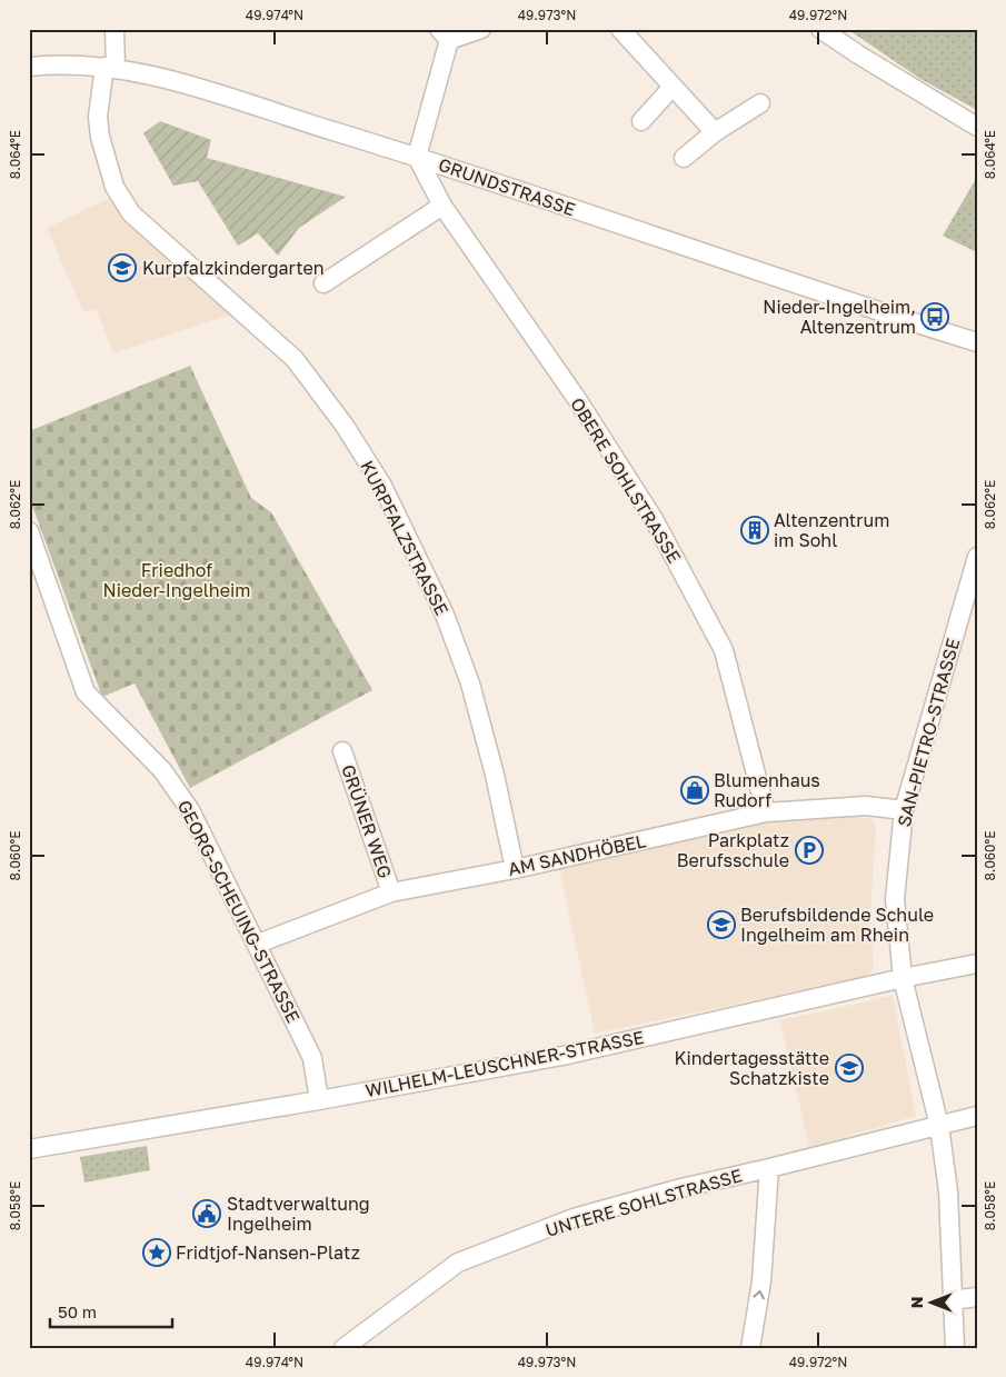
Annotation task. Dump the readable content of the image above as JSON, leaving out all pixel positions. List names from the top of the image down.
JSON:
{
  "streets": {
    "street": [
      "GRUNDSTRASSE",
      "OBERE SOHLSTRASSE",
      "KURPFALZSTRASSE",
      "SAN-PIETRO-STRASSE",
      "GRÜNER WEG",
      "AM SANDHÖBEL",
      "GEORG-SCHEUING-STRASSE",
      "WILHELM-LEUSCHNER-STRASSE",
      "UNTERE SOHLSTRASSE"
    ]
  },
  "crossings": [
    ["GRUNDSTRASSE", "OBERE SOHLSTRASSE"],
    ["GRUNDSTRASSE", "KURPFALZSTRASSE"],
    ["OBERE SOHLSTRASSE", "AM SANDHÖBEL"],
    ["KURPFALZSTRASSE", "AM SANDHÖBEL"],
    ["SAN-PIETRO-STRASSE", "AM SANDHÖBEL"],
    ["SAN-PIETRO-STRASSE", "WILHELM-LEUSCHNER-STRASSE"],
    ["SAN-PIETRO-STRASSE", "UNTERE SOHLSTRASSE"],
    ["GRÜNER WEG", "AM SANDHÖBEL"],
    ["AM SANDHÖBEL", "GEORG-SCHEUING-STRASSE"],
    ["GEORG-SCHEUING-STRASSE", "WILHELM-LEUSCHNER-STRASSE"]
  ],
  "parks": ["Friedhof Nieder-Ingelheim"],
  "places": {
    "school or university": ["Kurpfalzkindergarten", "Berufsbildende Schule Ingelheim am Rhein", "Kindertagesstätte Schatzkiste"],
    "bus stop": ["Nieder-Ingelheim, Altenzentrum"],
    "building": ["Altenzentrum im Sohl"],
    "shop": ["Blumenhaus Rudorf"],
    "parking": ["Parkplatz Berufsschule"],
    "public building": ["Stadtverwaltung Ingelheim"],
    "place": ["Fridtjof-Nansen-Platz"]
  },
  "scale_bar": "50 m",
  "north": "left",
  "coordinates": [
    "49.974°N",
    "49.973°N",
    "49.972°N",
    "8.064°E",
    "8.062°E",
    "8.060°E",
    "8.058°E"
  ]
}
